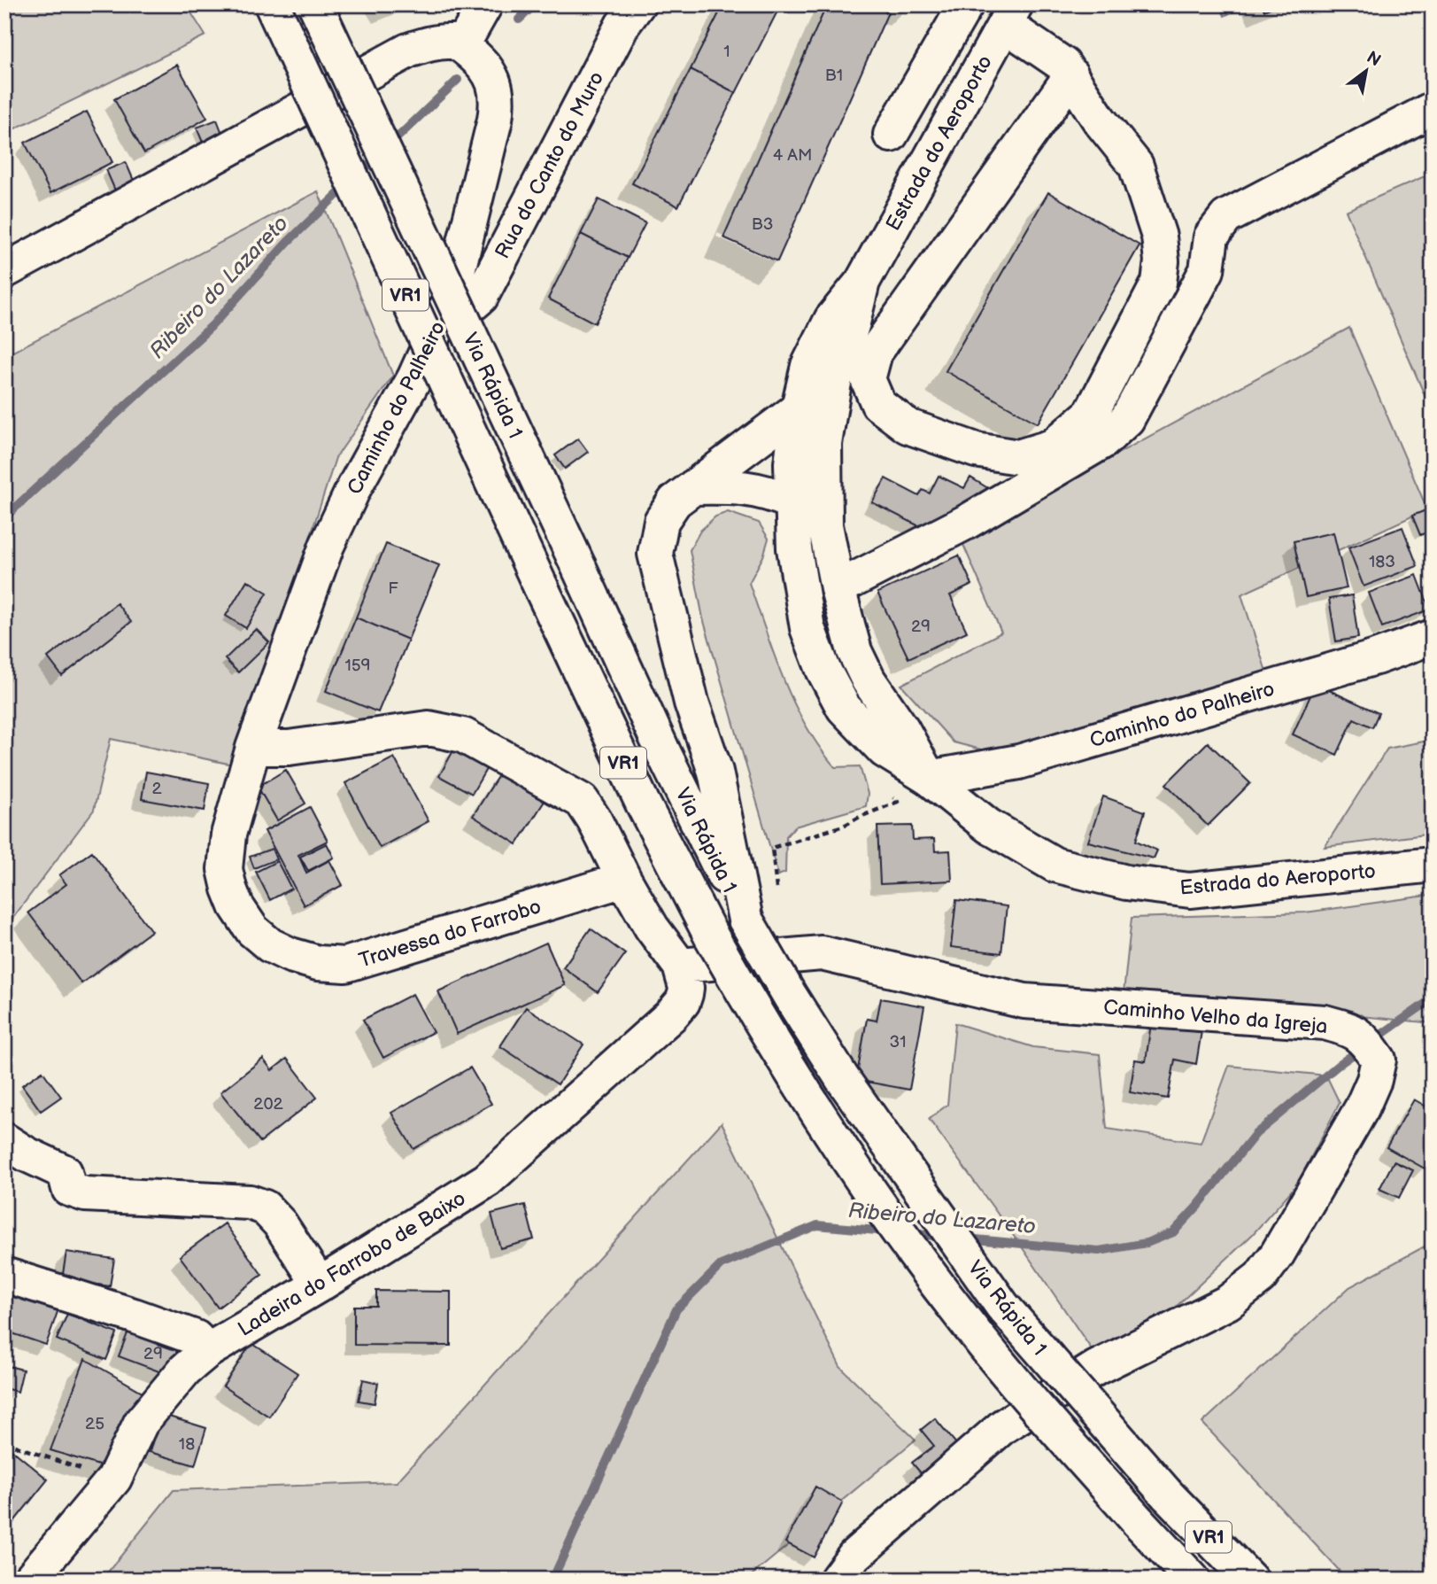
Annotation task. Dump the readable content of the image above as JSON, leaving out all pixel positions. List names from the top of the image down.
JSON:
{
  "streets": {
    "main road": [
      "Estrada do Aeroporto",
      "Rua do Canto do Muro",
      "VR1",
      "Via Rápida 1",
      "Caminho do Palheiro",
      "Travessa do Farrobo",
      "Caminho Velho da Igreja",
      "Ladeira do Farrobo de Baixo"
    ]
  },
  "crossings": [
    ["Estrada do Aeroporto", "Caminho do Palheiro"],
    ["Rua do Canto do Muro", "Caminho do Palheiro"],
    ["Caminho do Palheiro", "Travessa do Farrobo"],
    ["Caminho Velho da Igreja", "Ladeira do Farrobo de Baixo"]
  ],
  "water": ["Ribeiro do Lazareto"],
  "house_numbers": [
    "1",
    "B1",
    "4 AM",
    "B3",
    "183",
    "F",
    "29",
    "159",
    "2",
    "31",
    "202",
    "29",
    "25",
    "18"
  ],
  "north": "top right"
}
